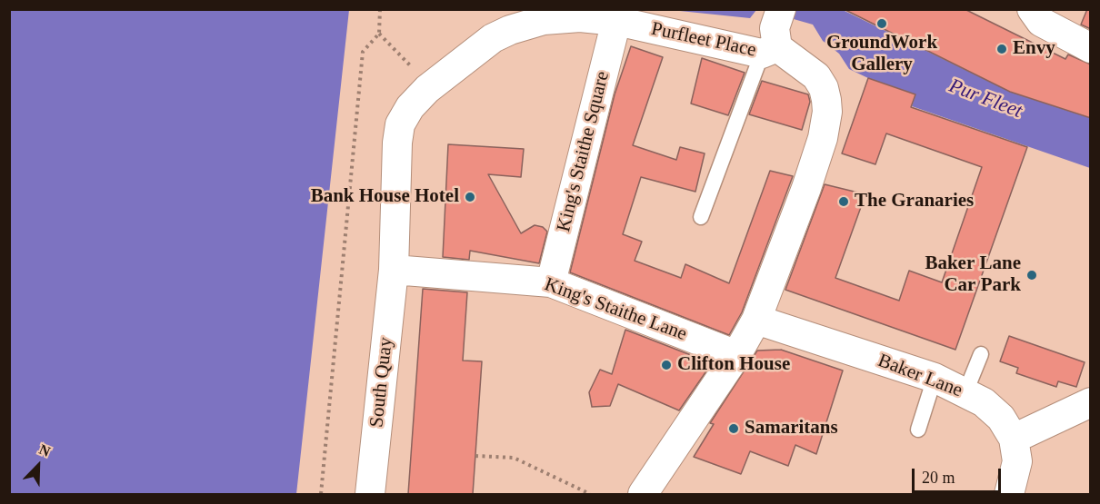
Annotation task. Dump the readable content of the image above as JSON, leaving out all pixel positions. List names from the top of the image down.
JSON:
{
  "streets": {
    "street": [
      "Purfleet Place",
      "King's Staithe Square",
      "King's Staithe Lane",
      "Baker Lane",
      "South Quay"
    ]
  },
  "crossings": [
    ["Purfleet Place", "King's Staithe Square"],
    ["Purfleet Place", "King's Staithe Lane"],
    ["Purfleet Place", "Baker Lane"],
    ["Purfleet Place", "South Quay"],
    ["King's Staithe Square", "King's Staithe Lane"],
    ["King's Staithe Lane", "South Quay"]
  ],
  "water": ["Pur Fleet"],
  "places": [
    "GroundWork Gallery",
    "Envy",
    "Bank House Hotel",
    "The Granaries",
    "Baker Lane Car Park",
    "Clifton House",
    "Samaritans"
  ],
  "scale_bar": "20 m",
  "north": "top right"
}
